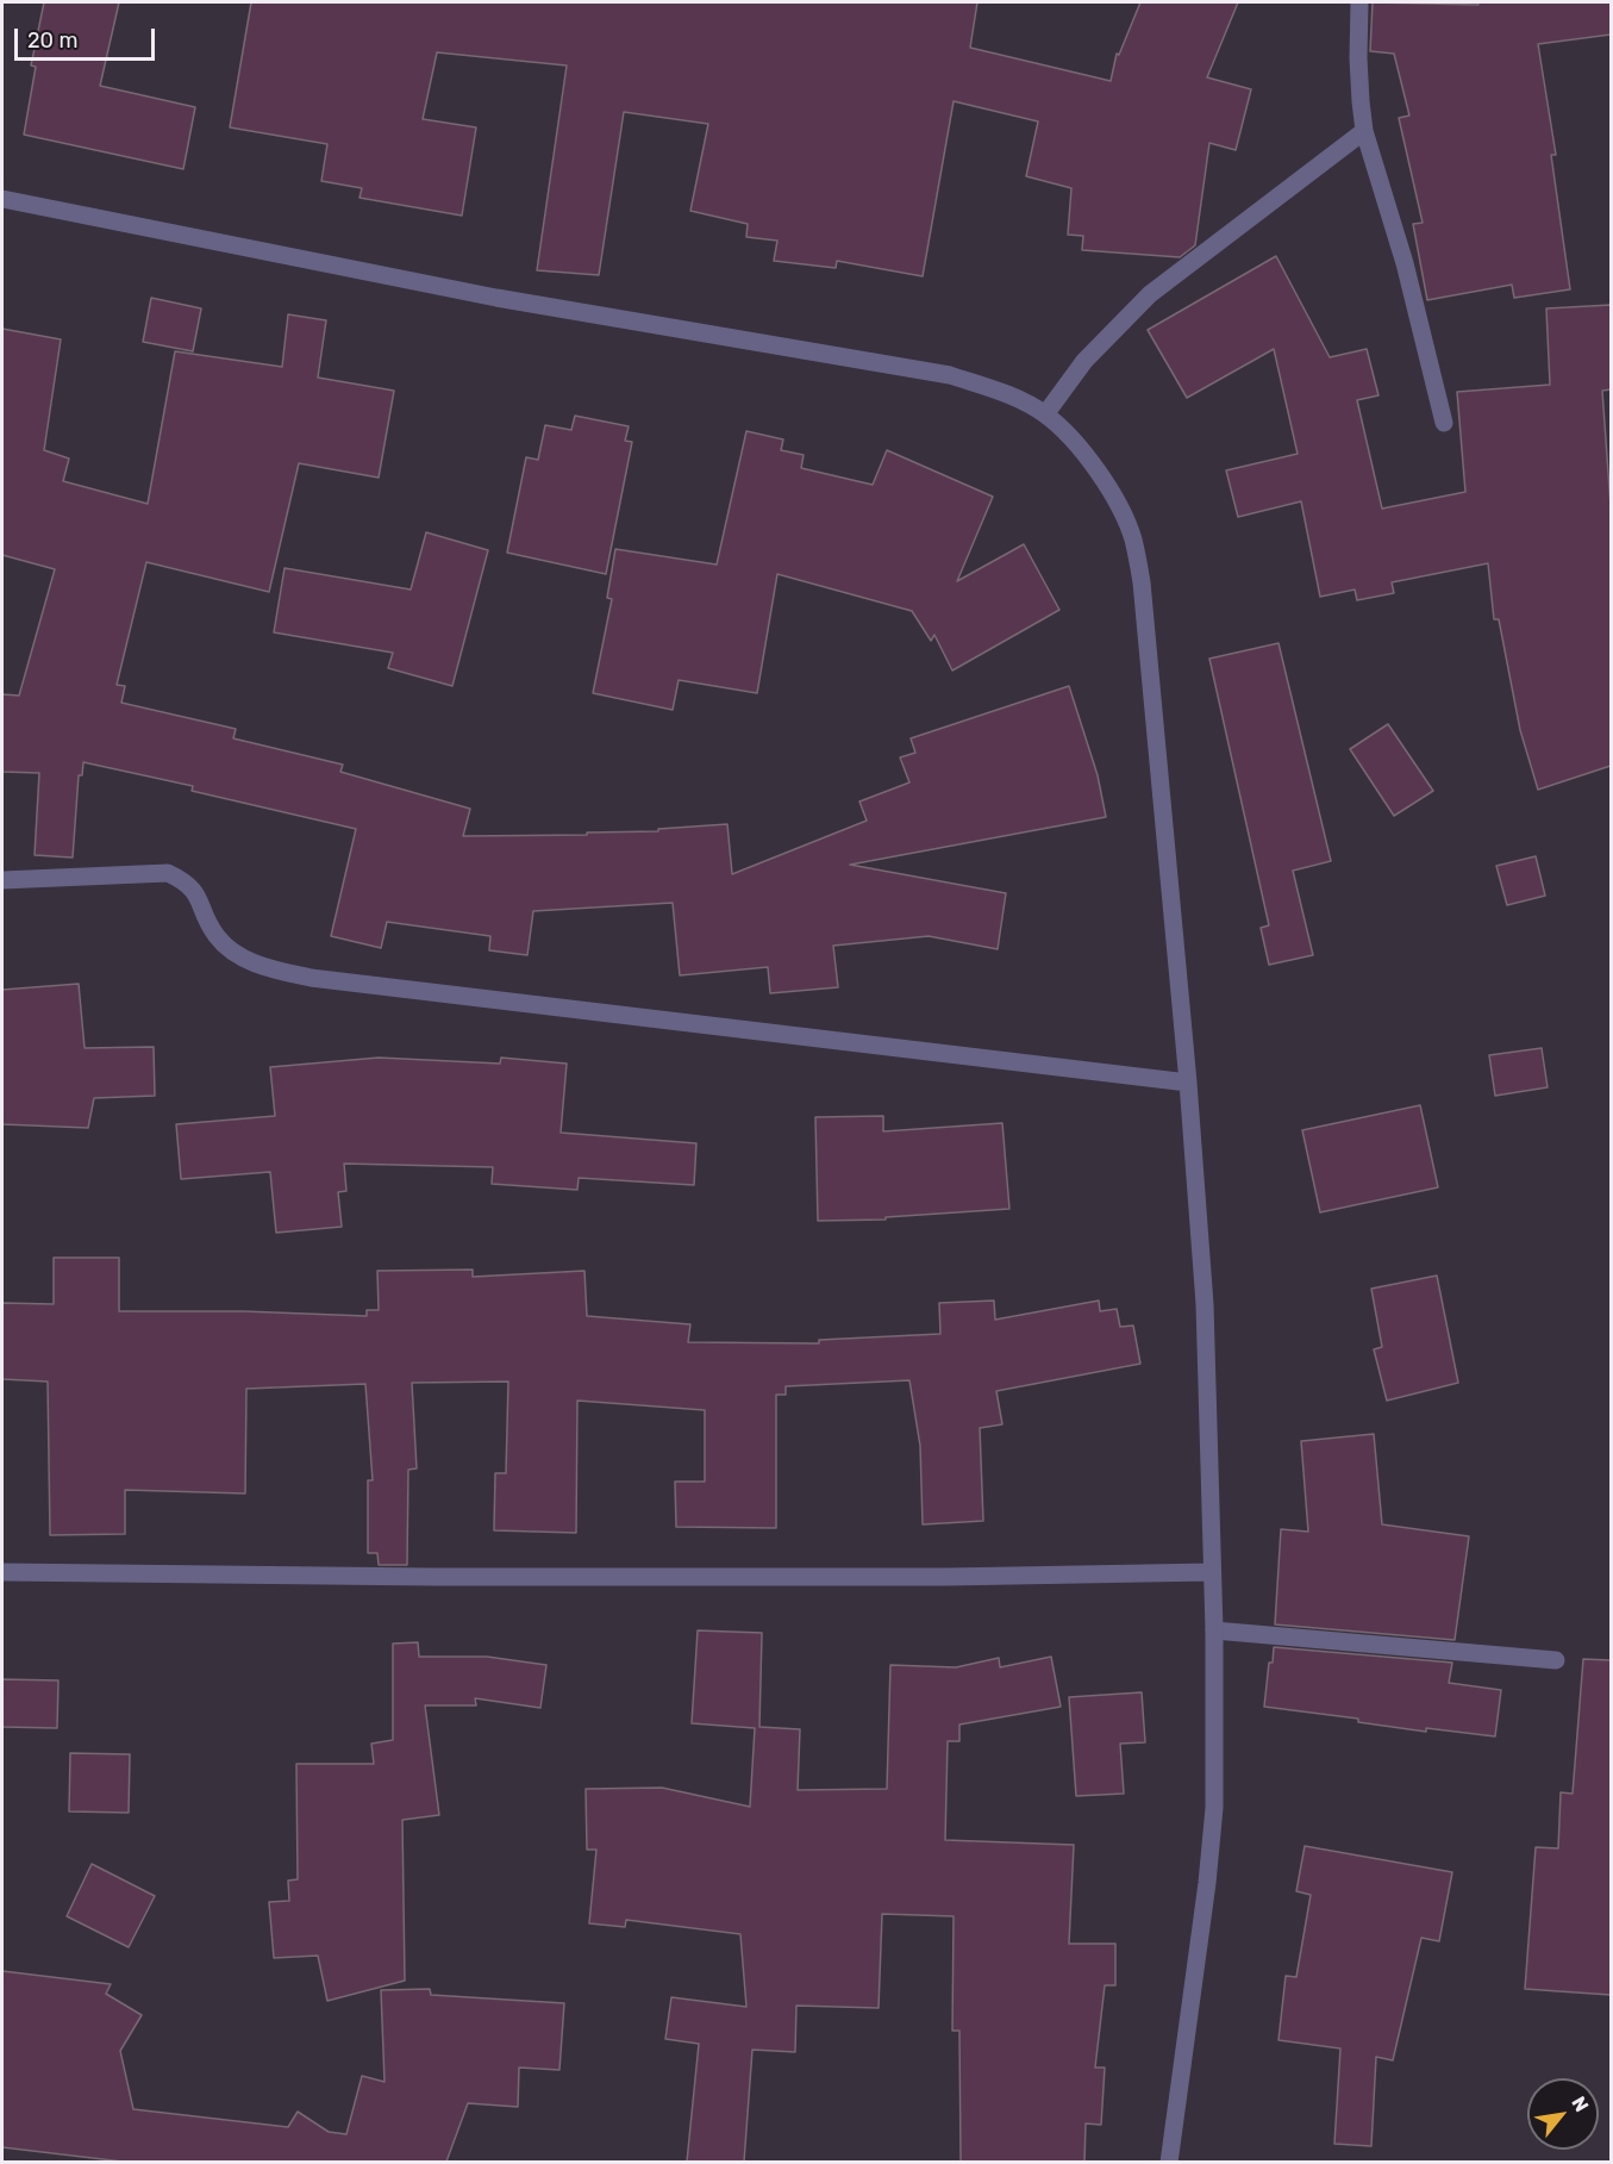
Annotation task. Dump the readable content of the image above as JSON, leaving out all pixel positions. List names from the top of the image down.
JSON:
{
  "scale_bar": "20 m",
  "north": "top right"
}
